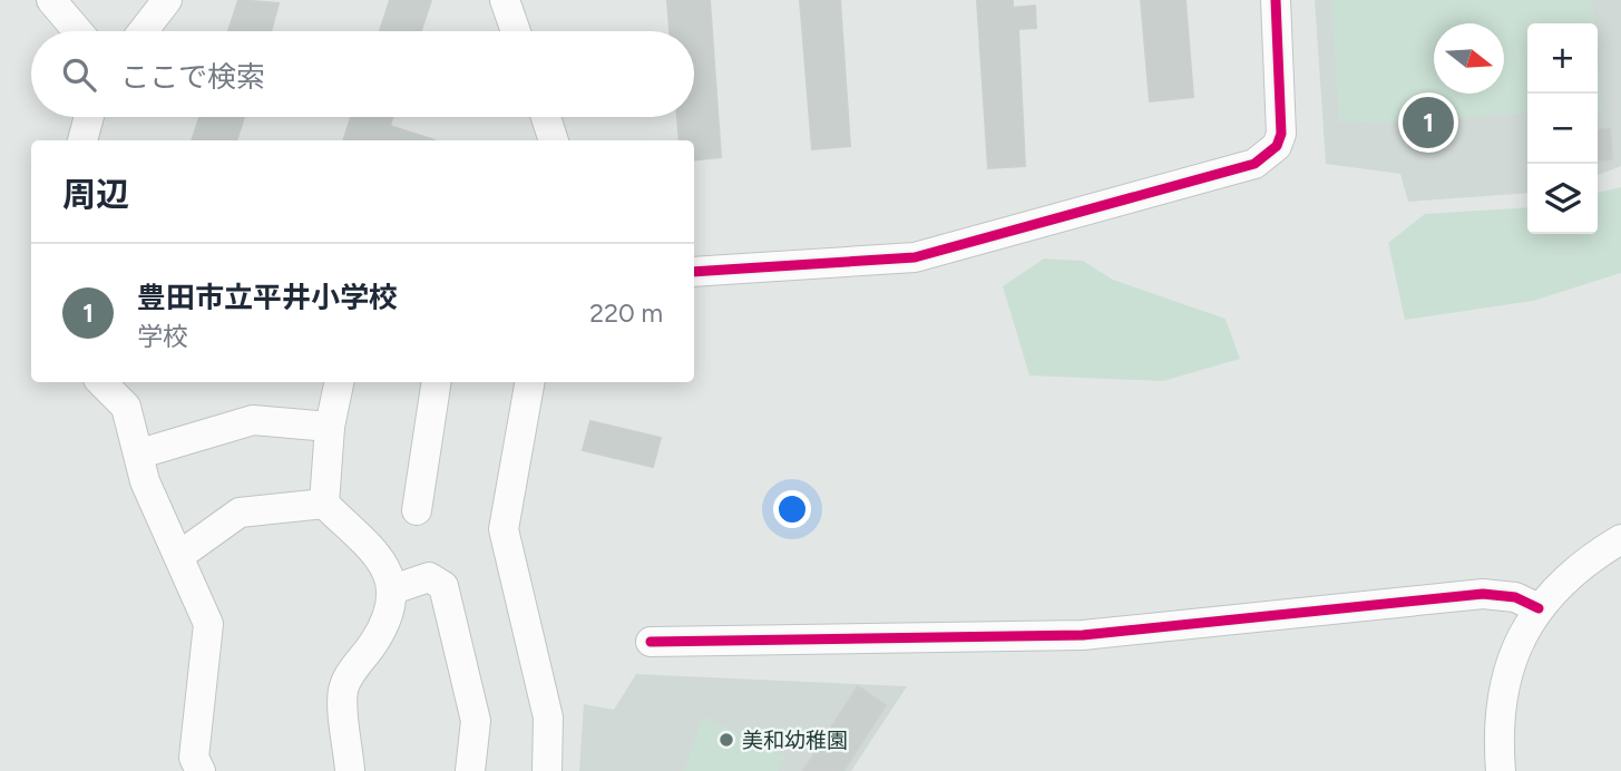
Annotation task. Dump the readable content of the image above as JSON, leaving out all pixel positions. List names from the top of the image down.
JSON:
{
  "places": ["美和幼稚園"],
  "north": "right",
  "page": {
    "map_buttons": ["+", "−"],
    "search": "ここで検索",
    "pins": "1",
    "heading": "周辺",
    "list": [
      {
        "mark": "1",
        "name": "豊田市立平井小学校",
        "note": "学校",
        "value": "220 m"
      }
    ]
  }
}
